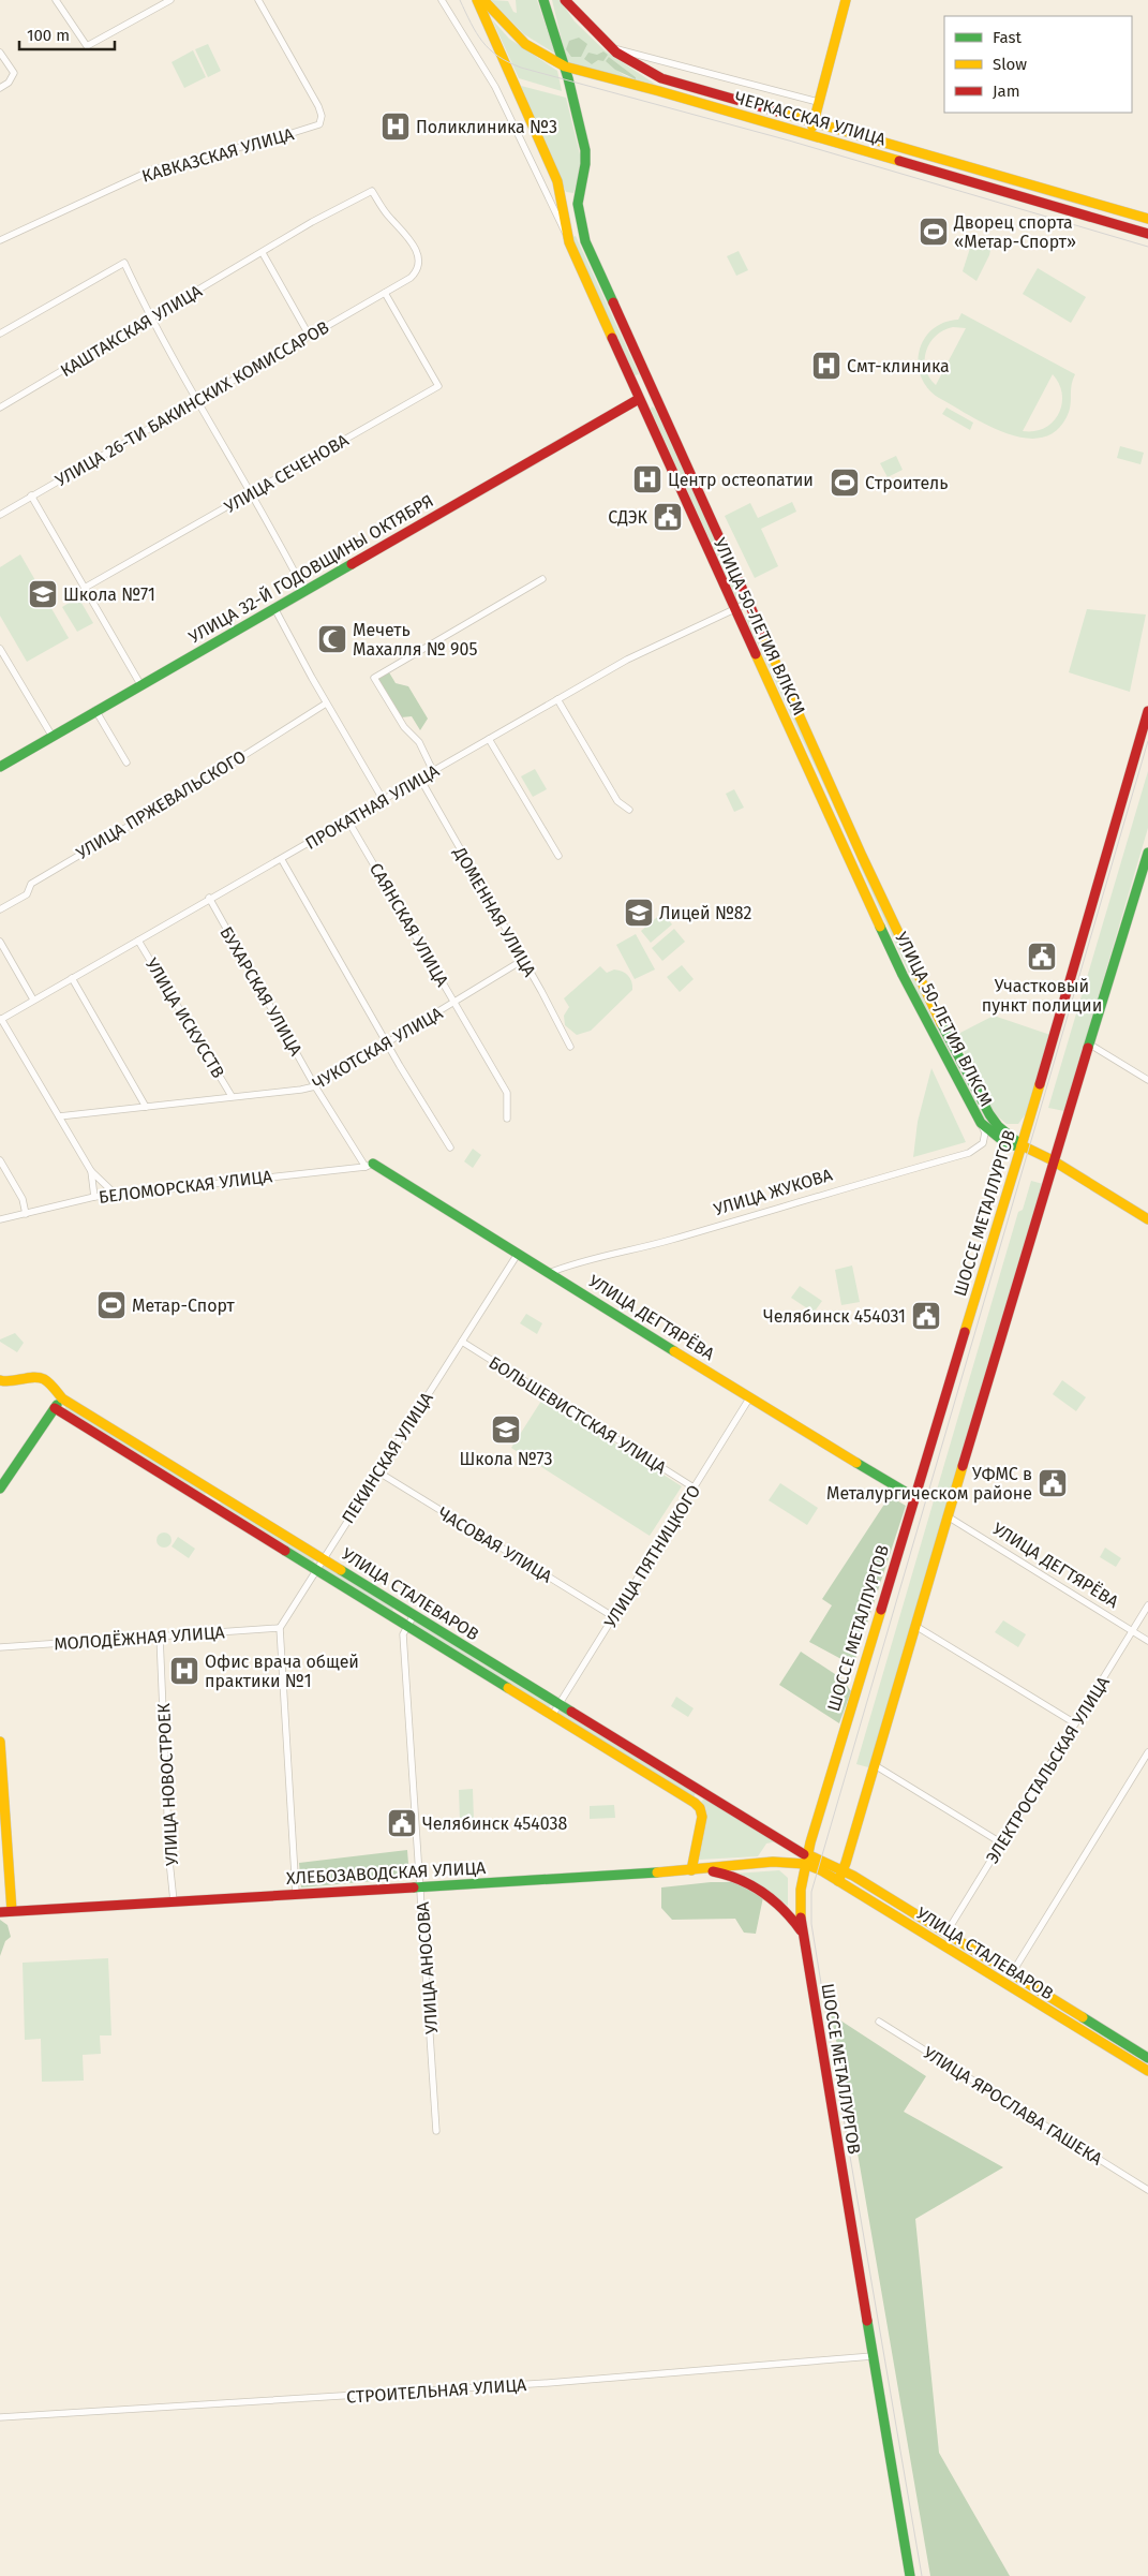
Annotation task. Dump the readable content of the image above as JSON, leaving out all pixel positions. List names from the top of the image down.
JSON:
{
  "streets": {
    "main road": [
      "ЧЕРКАССКАЯ УЛИЦА",
      "УЛИЦА 32-Й ГОДОВЩИНЫ ОКТЯБРЯ",
      "УЛИЦА 50-ЛЕТИЯ ВЛКСМ",
      "ШОССЕ МЕТАЛЛУРГОВ",
      "УЛИЦА ДЕГТЯРЁВА",
      "УЛИЦА СТАЛЕВАРОВ",
      "ХЛЕБОЗАВОДСКАЯ УЛИЦА"
    ],
    "street": [
      "КАВКАЗСКАЯ УЛИЦА",
      "КАШТАКСКАЯ УЛИЦА",
      "УЛИЦА 26-ТИ БАКИНСКИХ КОМИССАРОВ",
      "УЛИЦА СЕЧЕНОВА",
      "УЛИЦА ПРЖЕВАЛЬСКОГО",
      "ПРОКАТНАЯ УЛИЦА",
      "ДОМЕННАЯ УЛИЦА",
      "САЯНСКАЯ УЛИЦА",
      "БУХАРСКАЯ УЛИЦА",
      "УЛИЦА ИСКУССТВ",
      "ЧУКОТСКАЯ УЛИЦА",
      "БЕЛОМОРСКАЯ УЛИЦА",
      "УЛИЦА ЖУКОВА",
      "БОЛЬШЕВИСТСКАЯ УЛИЦА",
      "ПЕКИНСКАЯ УЛИЦА",
      "ЧАСОВАЯ УЛИЦА",
      "УЛИЦА ПЯТНИЦКОГО",
      "МОЛОДЁЖНАЯ УЛИЦА",
      "ЭЛЕКТРОСТАЛЬСКАЯ УЛИЦА",
      "УЛИЦА НОВОСТРОЕК",
      "УЛИЦА АНОСОВА",
      "УЛИЦА ЯРОСЛАВА ГАШЕКА",
      "СТРОИТЕЛЬНАЯ УЛИЦА"
    ]
  },
  "crossings": [
    ["ЧЕРКАССКАЯ УЛИЦА", "УЛИЦА 50-ЛЕТИЯ ВЛКСМ"],
    ["КАШТАКСКАЯ УЛИЦА", "УЛИЦА 26-ТИ БАКИНСКИХ КОМИССАРОВ"],
    ["УЛИЦА 26-ТИ БАКИНСКИХ КОМИССАРОВ", "УЛИЦА СЕЧЕНОВА"],
    ["УЛИЦА 32-Й ГОДОВЩИНЫ ОКТЯБРЯ", "УЛИЦА 50-ЛЕТИЯ ВЛКСМ"],
    ["УЛИЦА 50-ЛЕТИЯ ВЛКСМ", "ПРОКАТНАЯ УЛИЦА"],
    ["УЛИЦА 50-ЛЕТИЯ ВЛКСМ", "УЛИЦА ЖУКОВА"],
    ["УЛИЦА 50-ЛЕТИЯ ВЛКСМ", "ШОССЕ МЕТАЛЛУРГОВ"],
    ["ПРОКАТНАЯ УЛИЦА", "ДОМЕННАЯ УЛИЦА"],
    ["ПРОКАТНАЯ УЛИЦА", "САЯНСКАЯ УЛИЦА"],
    ["ПРОКАТНАЯ УЛИЦА", "БУХАРСКАЯ УЛИЦА"],
    ["ПРОКАТНАЯ УЛИЦА", "УЛИЦА ИСКУССТВ"],
    ["ДОМЕННАЯ УЛИЦА", "ЧУКОТСКАЯ УЛИЦА"],
    ["САЯНСКАЯ УЛИЦА", "ЧУКОТСКАЯ УЛИЦА"],
    ["БУХАРСКАЯ УЛИЦА", "ЧУКОТСКАЯ УЛИЦА"],
    ["БУХАРСКАЯ УЛИЦА", "БЕЛОМОРСКАЯ УЛИЦА"],
    ["БУХАРСКАЯ УЛИЦА", "УЛИЦА ДЕГТЯРЁВА"],
    ["УЛИЦА ИСКУССТВ", "ЧУКОТСКАЯ УЛИЦА"],
    ["БЕЛОМОРСКАЯ УЛИЦА", "УЛИЦА ДЕГТЯРЁВА"],
    ["УЛИЦА ЖУКОВА", "УЛИЦА ДЕГТЯРЁВА"],
    ["ШОССЕ МЕТАЛЛУРГОВ", "УЛИЦА ДЕГТЯРЁВА"],
    ["ШОССЕ МЕТАЛЛУРГОВ", "УЛИЦА СТАЛЕВАРОВ"],
    ["ШОССЕ МЕТАЛЛУРГОВ", "ХЛЕБОЗАВОДСКАЯ УЛИЦА"],
    ["ШОССЕ МЕТАЛЛУРГОВ", "СТРОИТЕЛЬНАЯ УЛИЦА"],
    ["УЛИЦА ДЕГТЯРЁВА", "ПЕКИНСКАЯ УЛИЦА"],
    ["УЛИЦА ДЕГТЯРЁВА", "УЛИЦА ПЯТНИЦКОГО"],
    ["УЛИЦА ДЕГТЯРЁВА", "ЭЛЕКТРОСТАЛЬСКАЯ УЛИЦА"],
    ["БОЛЬШЕВИСТСКАЯ УЛИЦА", "ПЕКИНСКАЯ УЛИЦА"],
    ["БОЛЬШЕВИСТСКАЯ УЛИЦА", "УЛИЦА ПЯТНИЦКОГО"],
    ["ПЕКИНСКАЯ УЛИЦА", "ЧАСОВАЯ УЛИЦА"],
    ["ПЕКИНСКАЯ УЛИЦА", "УЛИЦА СТАЛЕВАРОВ"],
    ["ПЕКИНСКАЯ УЛИЦА", "МОЛОДЁЖНАЯ УЛИЦА"],
    ["ЧАСОВАЯ УЛИЦА", "УЛИЦА ПЯТНИЦКОГО"],
    ["УЛИЦА ПЯТНИЦКОГО", "УЛИЦА СТАЛЕВАРОВ"],
    ["УЛИЦА СТАЛЕВАРОВ", "ЭЛЕКТРОСТАЛЬСКАЯ УЛИЦА"],
    ["УЛИЦА СТАЛЕВАРОВ", "ХЛЕБОЗАВОДСКАЯ УЛИЦА"],
    ["УЛИЦА СТАЛЕВАРОВ", "УЛИЦА АНОСОВА"],
    ["МОЛОДЁЖНАЯ УЛИЦА", "УЛИЦА НОВОСТРОЕК"],
    ["УЛИЦА НОВОСТРОЕК", "ХЛЕБОЗАВОДСКАЯ УЛИЦА"],
    ["ХЛЕБОЗАВОДСКАЯ УЛИЦА", "УЛИЦА АНОСОВА"]
  ],
  "places": {
    "hospital": [
      "Поликлиника №3",
      "Смт-клиника",
      "Центр остеопатии",
      "Офис врача общей практики №1"
    ],
    "sports": ["Дворец спорта «Метар-Спорт»", "Cтроитель", "Метар-Спорт"],
    "public building": [
      "СДЭК",
      "Участковый пункт полиции",
      "Челябинск 454031",
      "УФМС в Металургическом районе",
      "Челябинск 454038"
    ],
    "school or university": ["Школа №71", "Лицей №82", "Школа №73"],
    "mosque": ["Мечеть Махалля № 905"]
  },
  "legend": ["Fast", "Slow", "Jam"],
  "scale_bar": "100 m"
}
